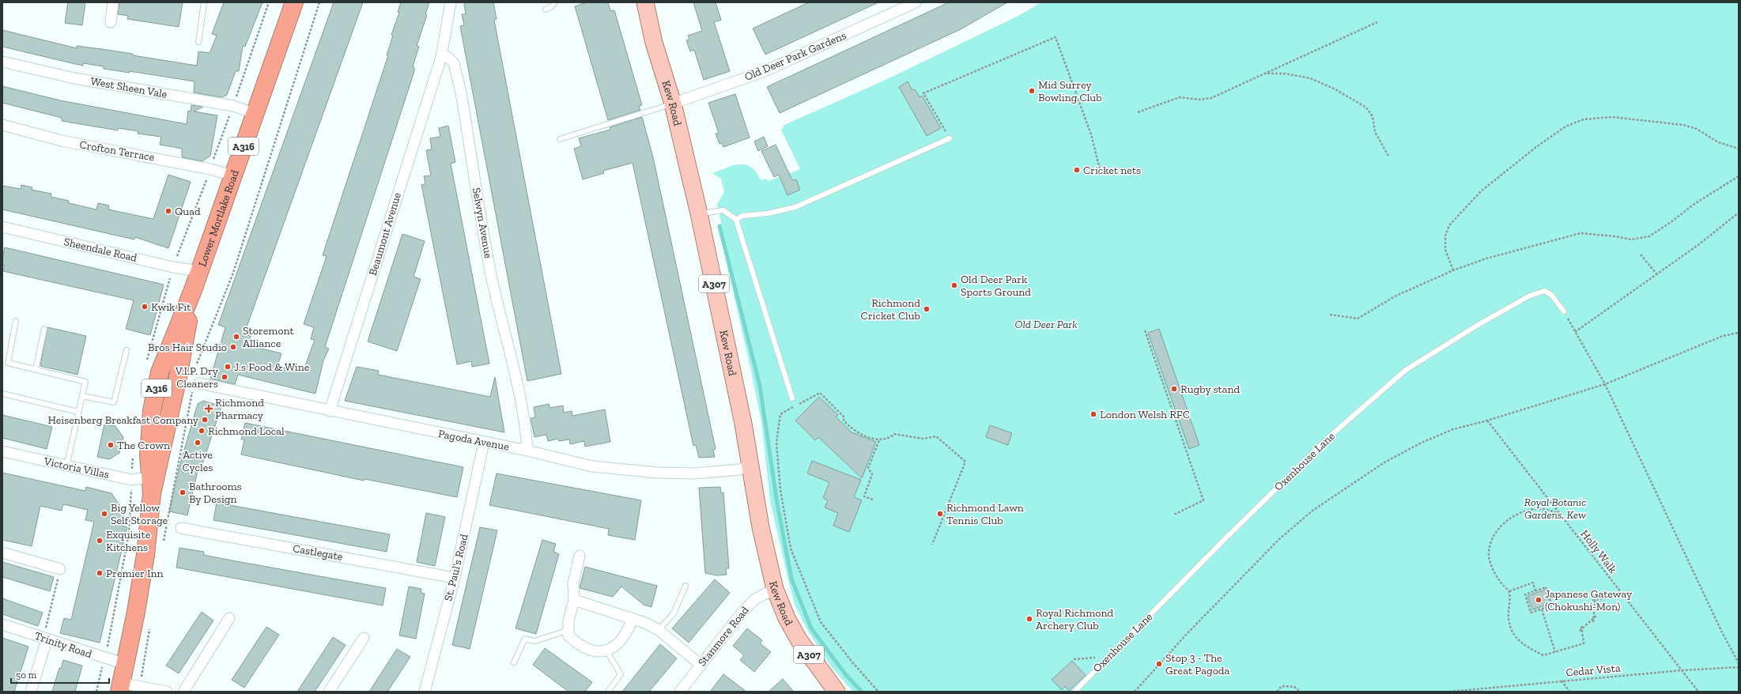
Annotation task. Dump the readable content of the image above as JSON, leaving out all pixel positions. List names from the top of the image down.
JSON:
{
  "streets": {
    "highway": ["A316", "Lower Mortlake Road"],
    "main road": ["Kew Road", "A307"],
    "street": [
      "Old Deer Park Gardens",
      "West Sheen Vale",
      "Crofton Terrace",
      "Selwyn Avenue",
      "Beaumont Avenue",
      "Sheendale Road",
      "Pagoda Avenue",
      "Victoria Villas",
      "Castlegate",
      "St. Paul’s Road",
      "Stanmore Road",
      "Trinity Road"
    ],
    "lane": ["Oxenhouse Lane"],
    "path": ["Holly Walk", "Cedar Vista"]
  },
  "crossings": [
    ["Old Deer Park Gardens", "Kew Road"],
    ["West Sheen Vale", "Lower Mortlake Road"],
    ["Kew Road", "Pagoda Avenue"],
    ["Kew Road", "Stanmore Road"],
    ["Crofton Terrace", "Lower Mortlake Road"],
    ["Lower Mortlake Road", "Sheendale Road"],
    ["Lower Mortlake Road", "Victoria Villas"],
    ["Lower Mortlake Road", "Trinity Road"],
    ["Selwyn Avenue", "Beaumont Avenue"],
    ["Selwyn Avenue", "Pagoda Avenue"],
    ["Beaumont Avenue", "Pagoda Avenue"],
    ["Pagoda Avenue", "St. Paul’s Road"],
    ["Holly Walk", "Cedar Vista"],
    ["Castlegate", "St. Paul’s Road"]
  ],
  "parks": ["Old Deer Park", "Royal Botanic Gardens, Kew"],
  "places": {
    "other": [
      "Mid Surrey Bowling Club",
      "Cricket nets",
      "Quad",
      "Old Deer Park Sports Ground",
      "Kwik Fit",
      "Richmond Cricket Club",
      "Storemont Alliance",
      "Bros Hair Studio",
      "J.s Food & Wine",
      "V.I.P. Dry Cleaners",
      "Rugby stand",
      "London Welsh RFC",
      "Heisenberg Breakfast Company",
      "Richmond Local",
      "Active Cycles",
      "The Crown",
      "Bathrooms By Design",
      "Big Yellow Self Storage",
      "Richmond Lawn Tennis Club",
      "Exquisite Kitchens",
      "Premier Inn",
      "Japanese Gateway (Chokushi-Mon)",
      "Royal Richmond Archery Club",
      "Stop 3 - The Great Pagoda"
    ],
    "health": ["Richmond Pharmacy"]
  },
  "scale_bar": "50 m"
}
